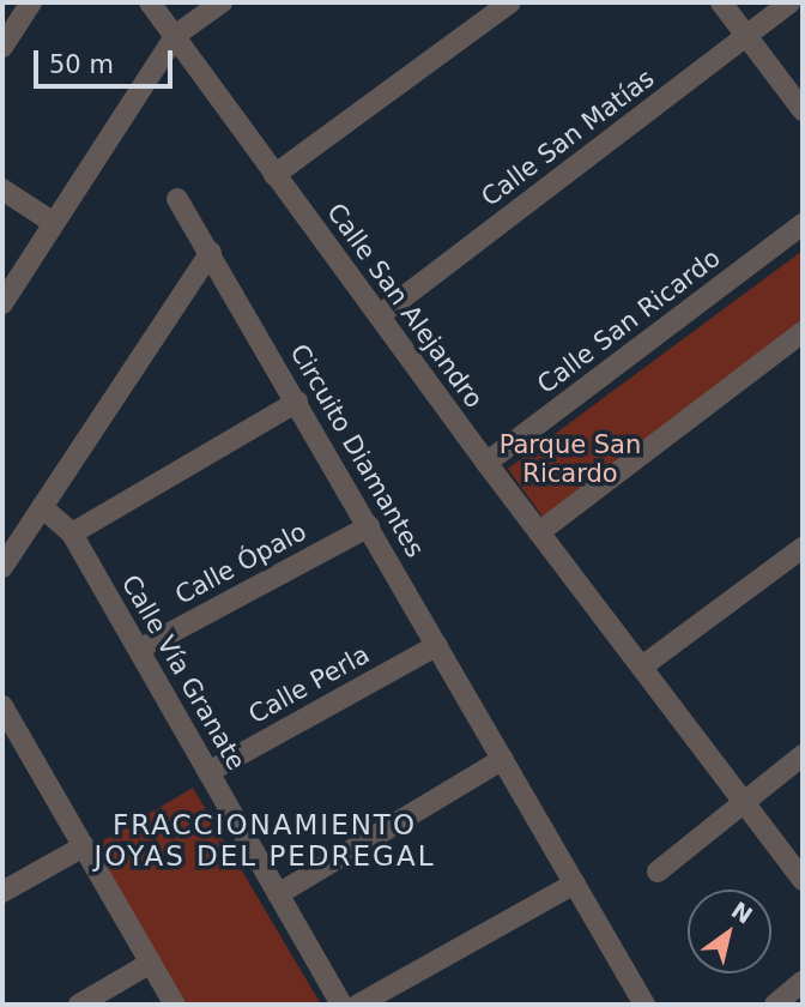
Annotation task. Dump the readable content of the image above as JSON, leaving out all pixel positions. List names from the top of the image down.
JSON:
{
  "streets": {
    "street": [
      "Calle San Matías",
      "Calle San Alejandro",
      "Calle San Ricardo",
      "Circuito Diamantes",
      "Calle Ópalo",
      "Calle Vía Granate",
      "Calle Perla"
    ]
  },
  "crossings": [
    ["Calle San Matías", "Calle San Alejandro"],
    ["Calle San Alejandro", "Calle San Ricardo"],
    ["Circuito Diamantes", "Calle Ópalo"],
    ["Circuito Diamantes", "Calle Perla"],
    ["Calle Ópalo", "Calle Vía Granate"],
    ["Calle Vía Granate", "Calle Perla"]
  ],
  "districts": ["FRACCIONAMIENTO JOYAS DEL PEDREGAL"],
  "parks": ["Parque San Ricardo"],
  "scale_bar": "50 m",
  "north": "top right"
}
